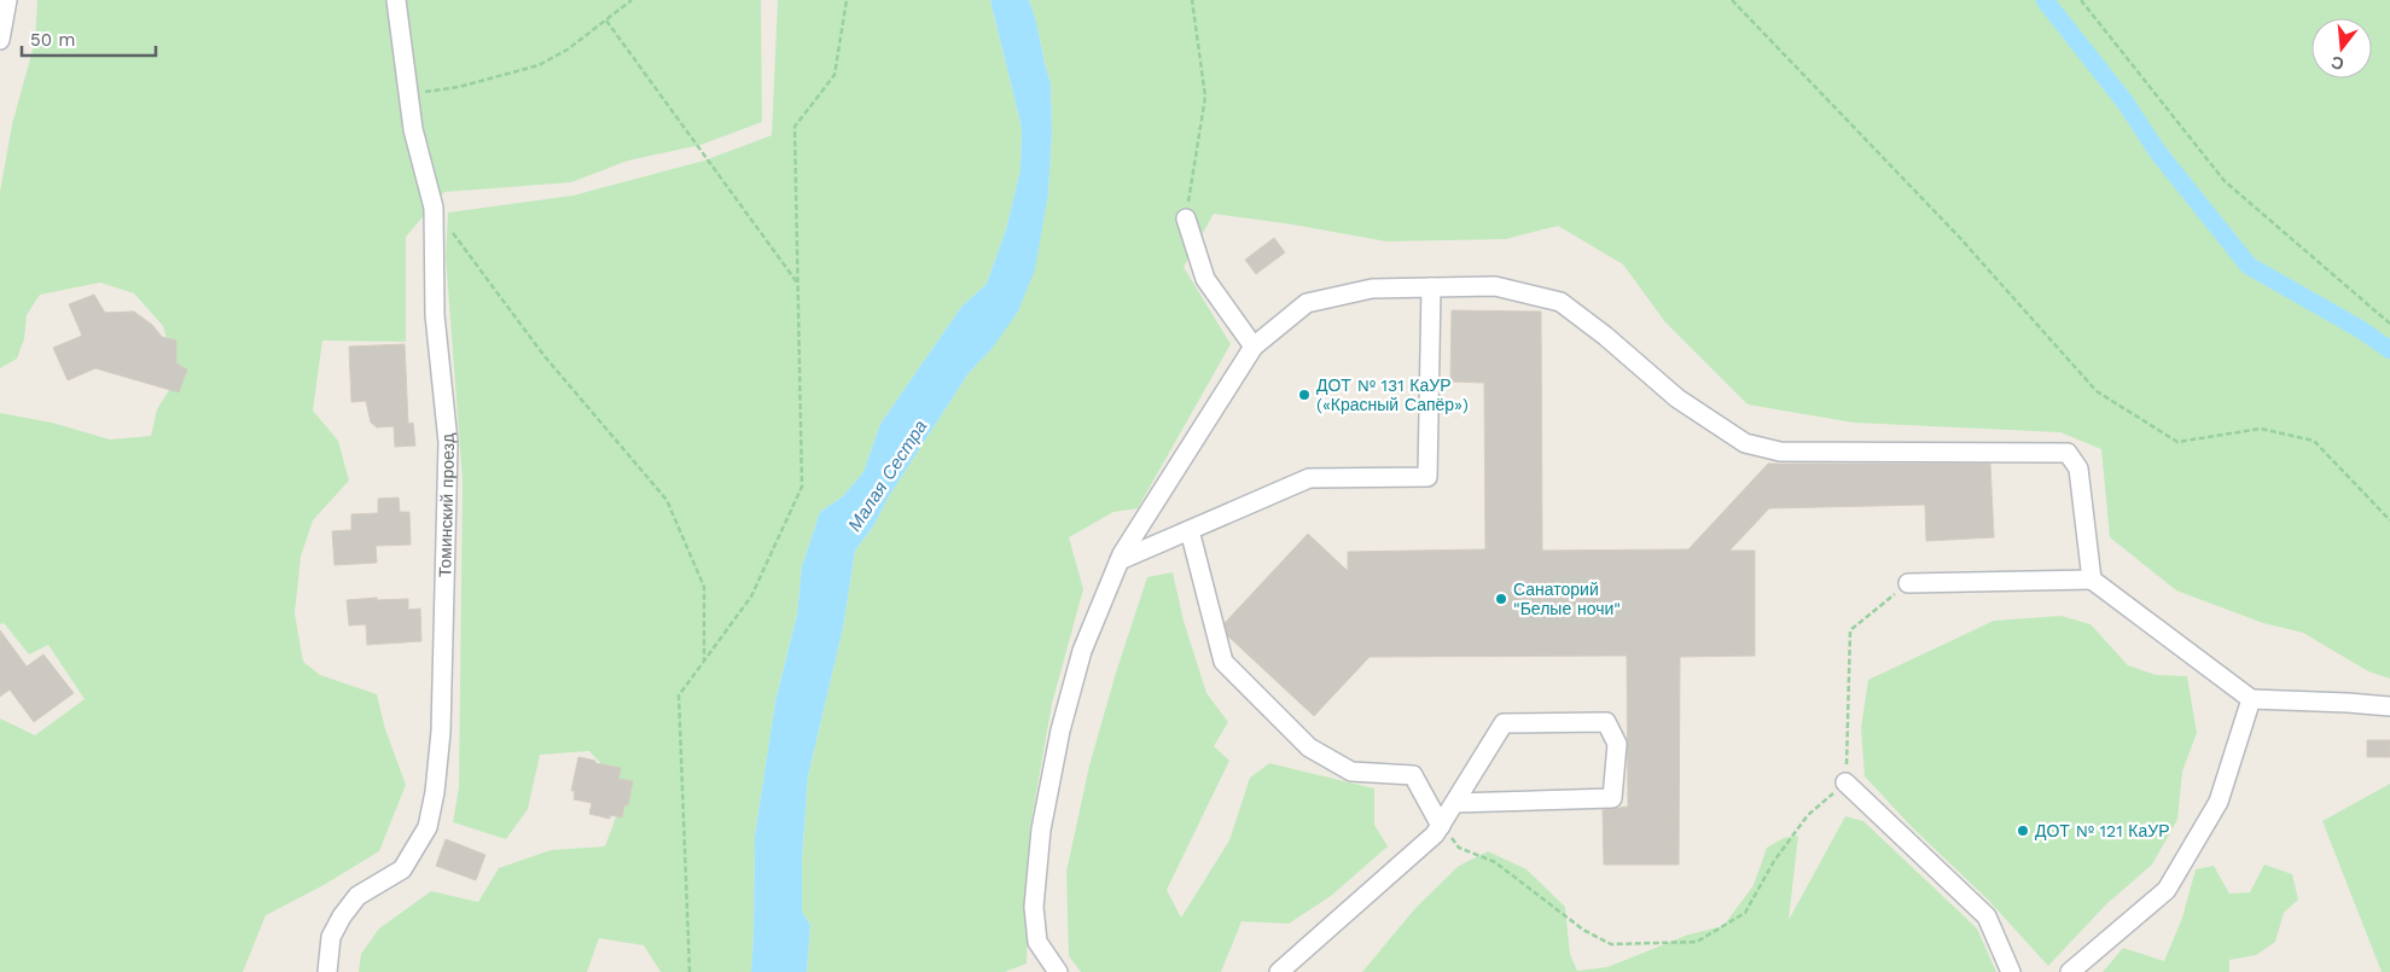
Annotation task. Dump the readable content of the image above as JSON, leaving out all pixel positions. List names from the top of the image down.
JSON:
{
  "streets": {
    "lane": ["Томинский проезд"]
  },
  "water": ["Малая Сестра"],
  "places": ["ДОТ № 131 КаУР («Красный Сапёр»)", "Санаторий \"Белые ночи\"", "ДОТ № 121 КаУР"],
  "scale_bar": "50 m",
  "north": "bottom"
}
